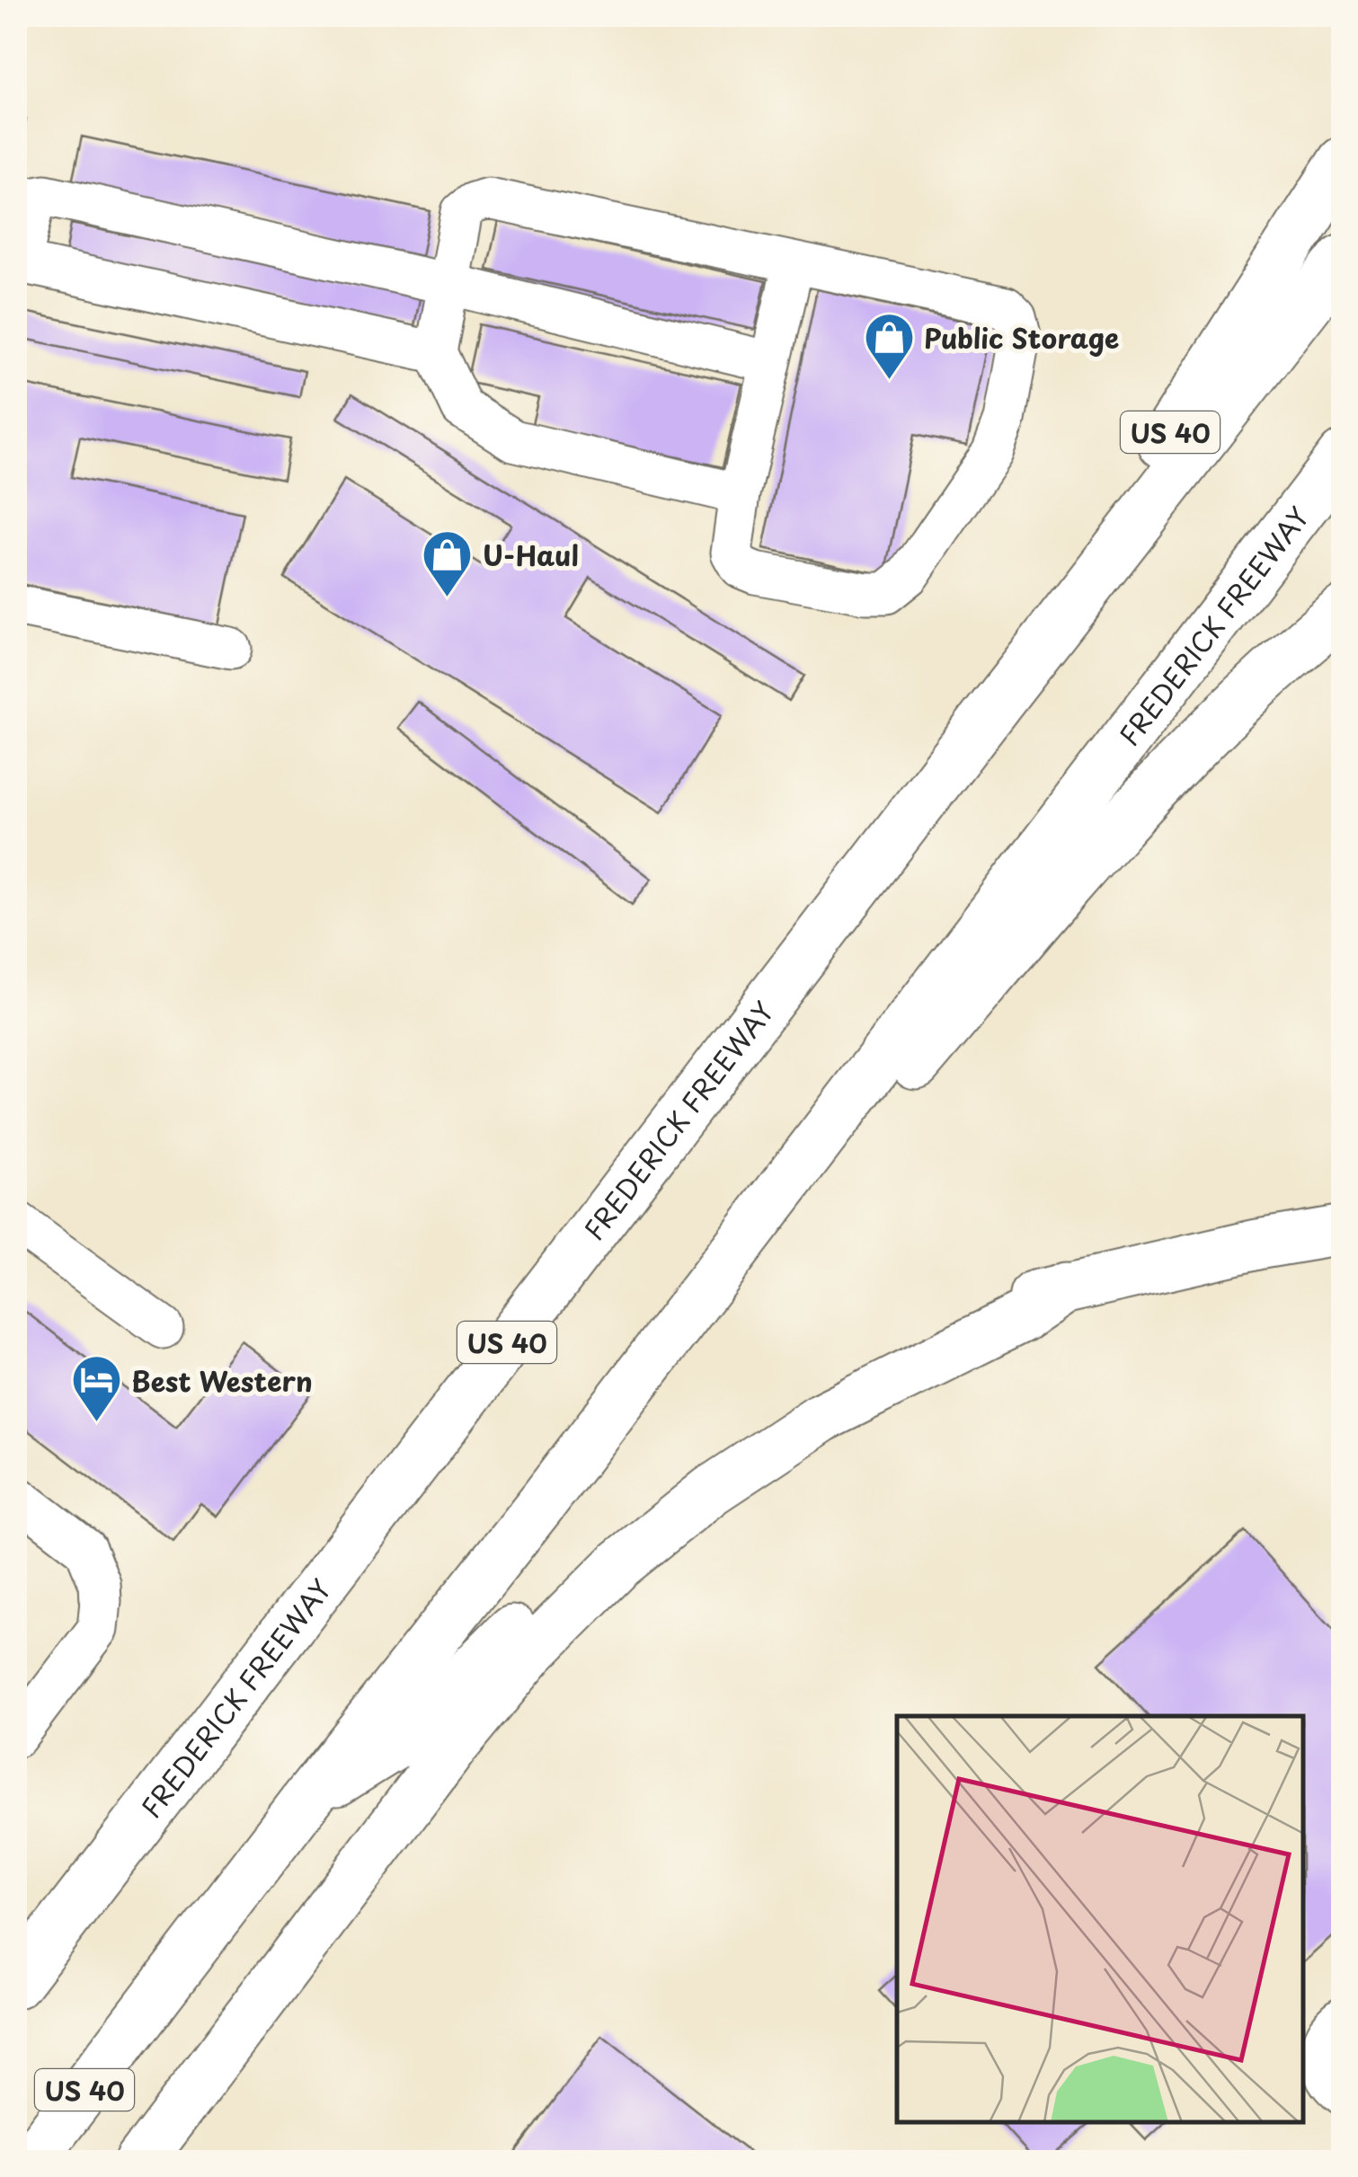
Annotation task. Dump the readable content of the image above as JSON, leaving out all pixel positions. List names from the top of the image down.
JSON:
{
  "streets": {
    "highway": ["US 40", "FREDERICK FREEWAY"]
  },
  "crossings": [
    ["US 40", "FREDERICK FREEWAY"]
  ],
  "places": {
    "shop": ["Public Storage", "U-Haul"],
    "hotel": ["Best Western"]
  }
}
